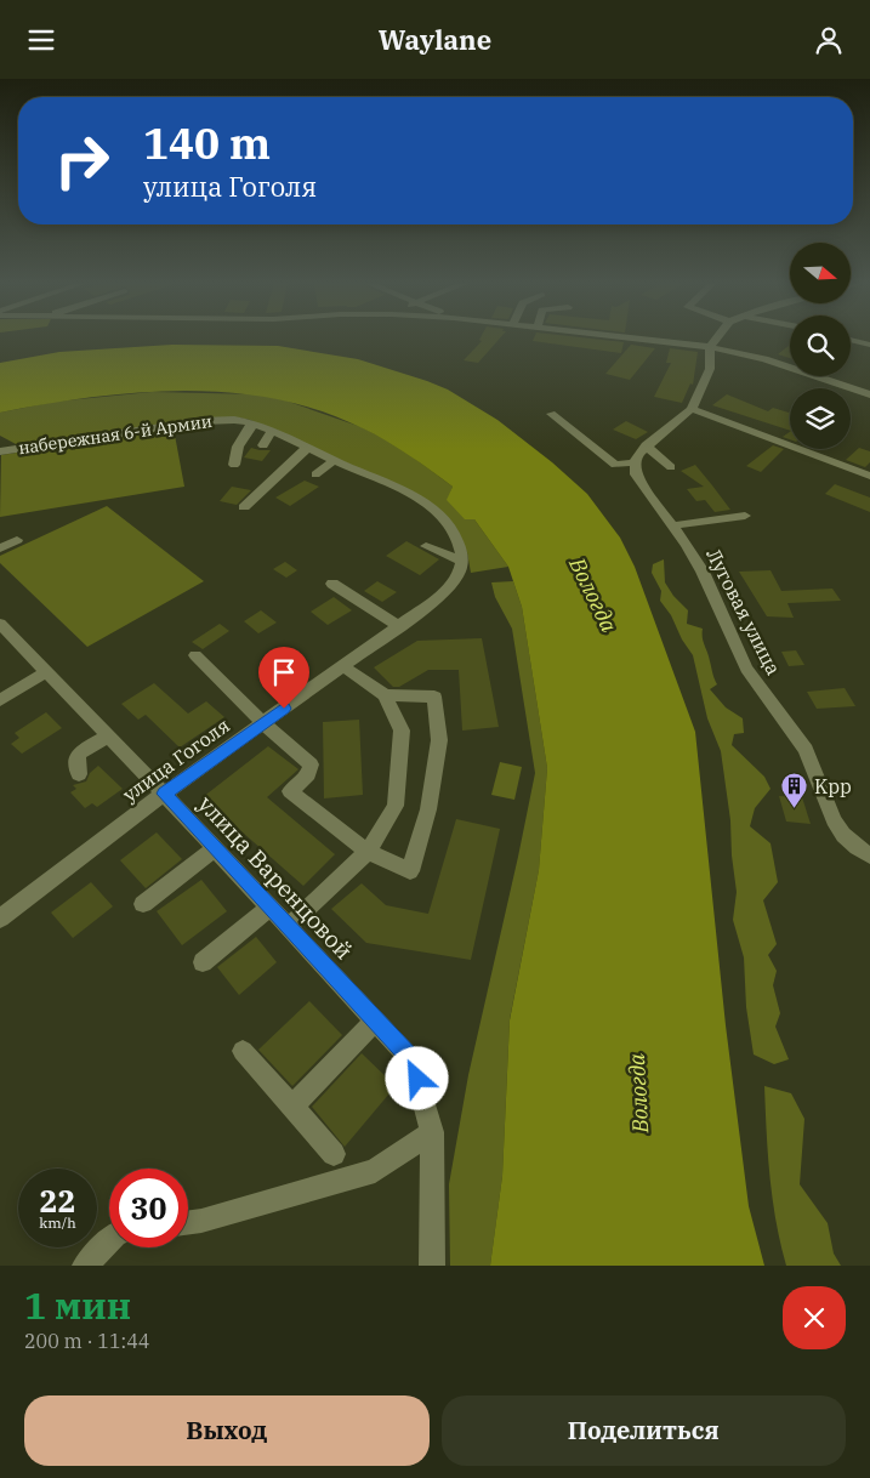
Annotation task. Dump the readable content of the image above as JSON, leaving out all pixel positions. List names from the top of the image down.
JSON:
{
  "streets": {
    "street": [
      "набережная 6-й Армии",
      "Луговая улица",
      "улица Гоголя",
      "улица Варенцовой"
    ]
  },
  "crossings": [
    ["набережная 6-й Армии", "улица Гоголя"],
    ["улица Гоголя", "улица Варенцовой"]
  ],
  "water": ["Вологда"],
  "places": {
    "building": ["Kpp"]
  },
  "north": "right",
  "page": {
    "header": "Waylane",
    "turn": ["140 m", "улица Гоголя"],
    "speed": "22 km/h",
    "limit": "30",
    "heading": ["1 мин", "200 m · 11:44"],
    "buttons": ["Выход", "Поделиться"]
  }
}
